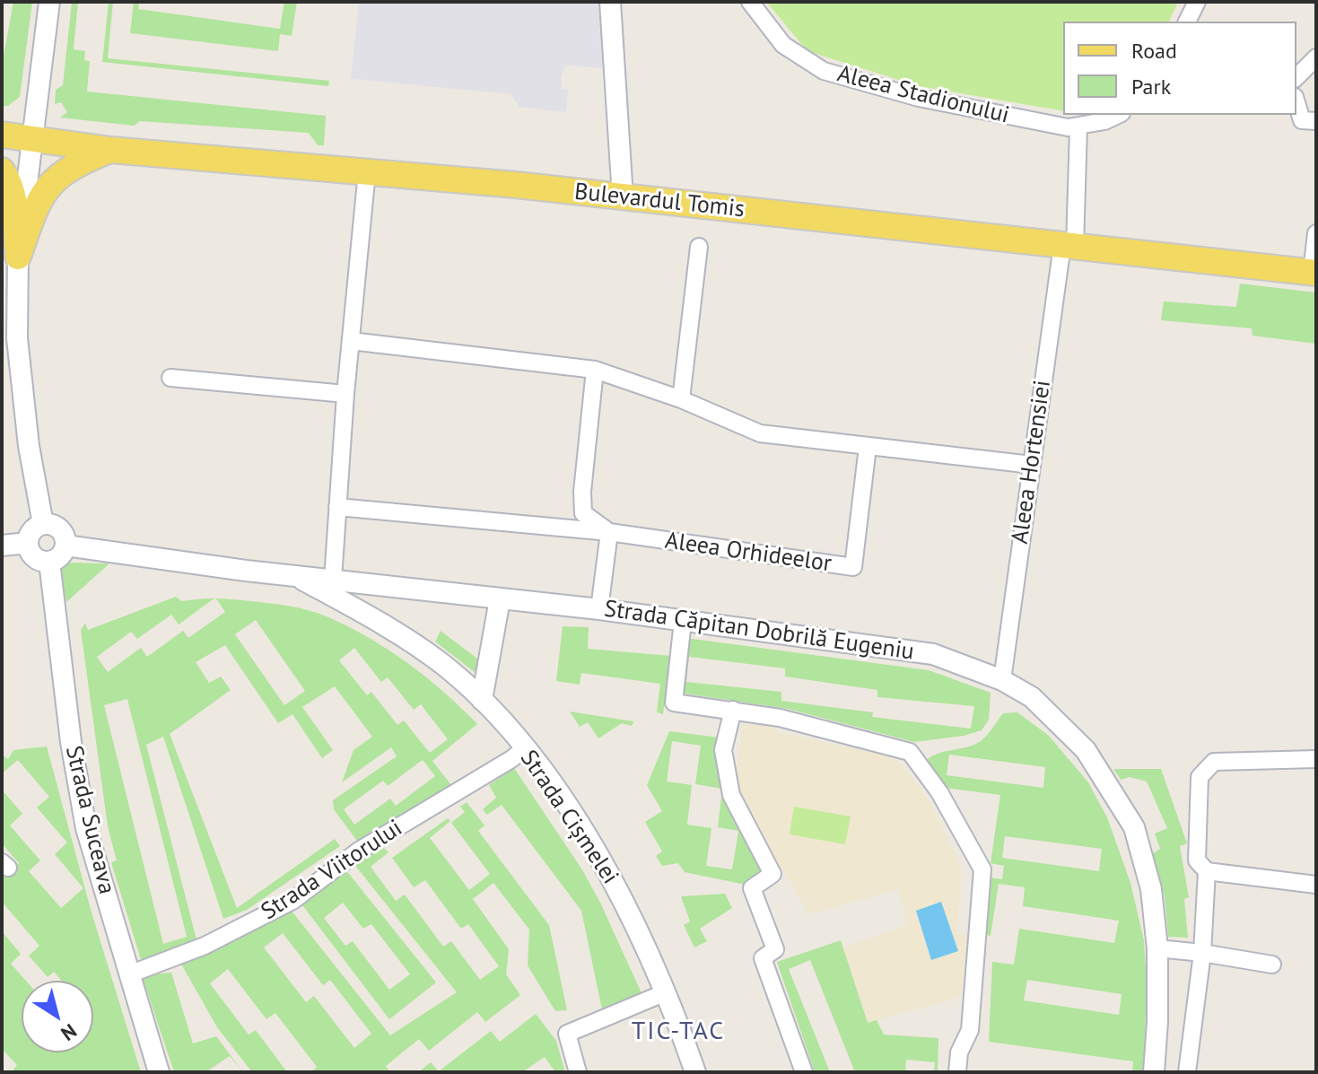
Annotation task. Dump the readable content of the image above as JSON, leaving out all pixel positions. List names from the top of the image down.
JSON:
{
  "streets": {
    "main road": ["Bulevardul Tomis"],
    "street": [
      "Aleea Stadionului",
      "Aleea Hortensiei",
      "Aleea Orhideelor",
      "Strada Căpitan Dobrilă Eugeniu",
      "Strada Cișmelei",
      "Strada Suceava",
      "Strada Viitorului"
    ]
  },
  "crossings": [
    ["Aleea Stadionului", "Aleea Hortensiei"],
    ["Bulevardul Tomis", "Aleea Hortensiei"],
    ["Aleea Hortensiei", "Strada Căpitan Dobrilă Eugeniu"],
    ["Strada Căpitan Dobrilă Eugeniu", "Strada Cișmelei"],
    ["Strada Căpitan Dobrilă Eugeniu", "Strada Suceava"],
    ["Strada Cișmelei", "Strada Viitorului"],
    ["Strada Suceava", "Strada Viitorului"]
  ],
  "districts": ["TIC-TAC"],
  "legend": ["Road", "Park"],
  "north": "bottom right"
}
